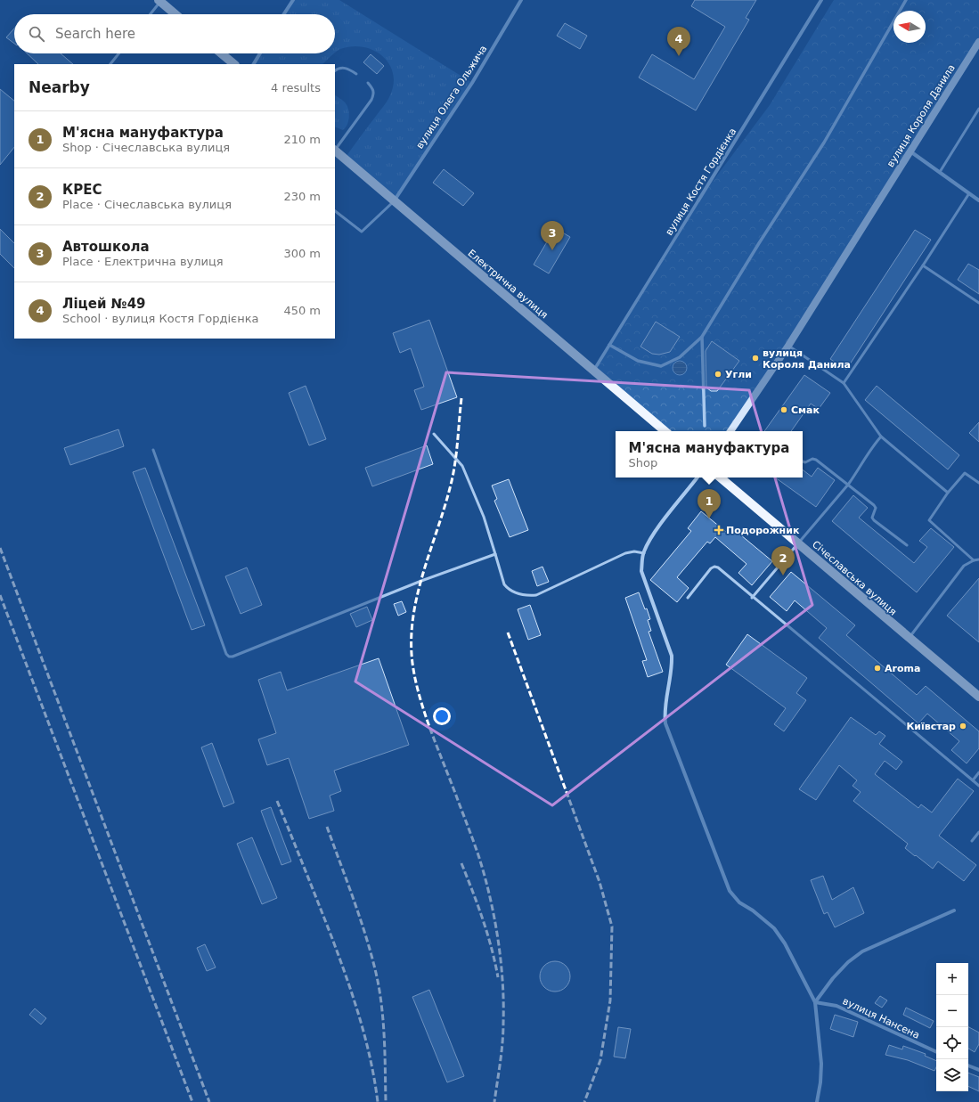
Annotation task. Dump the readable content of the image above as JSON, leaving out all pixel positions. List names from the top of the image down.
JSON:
{
  "streets": {
    "main road": ["вулиця Короля Данила", "Електрична вулиця", "Січеславська вулиця"],
    "street": ["вулиця Олега Ольжича", "вулиця Костя Гордієнка", "вулиця Нансена"]
  },
  "crossings": [
    ["вулиця Олега Ольжича", "Електрична вулиця"],
    ["вулиця Костя Гордієнка", "Електрична вулиця"]
  ],
  "places": {
    "other": [
      "вулиця Короля Данила",
      "Угли",
      "Смак",
      "Aroma",
      "Київстар"
    ],
    "health": ["Подорожник"]
  },
  "north": "left",
  "page": {
    "search": "Search here",
    "pins": [
      "4",
      "3",
      "1",
      "2"
    ],
    "heading": ["Nearby", "4 results"],
    "list": [
      {
        "mark": "1",
        "name": "М'ясна мануфактура",
        "note": "Shop · Січеславська вулиця",
        "value": "210 m"
      },
      {
        "mark": "2",
        "name": "КРЕС",
        "note": "Place · Січеславська вулиця",
        "value": "230 m"
      },
      {
        "mark": "3",
        "name": "Автошкола",
        "note": "Place · Електрична вулиця",
        "value": "300 m"
      },
      {
        "mark": "4",
        "name": "Ліцей №49",
        "note": "School · вулиця Костя Гордієнка",
        "value": "450 m"
      }
    ],
    "popup": ["М'ясна мануфактура", "Shop"],
    "map_buttons": ["+", "−"]
  }
}
